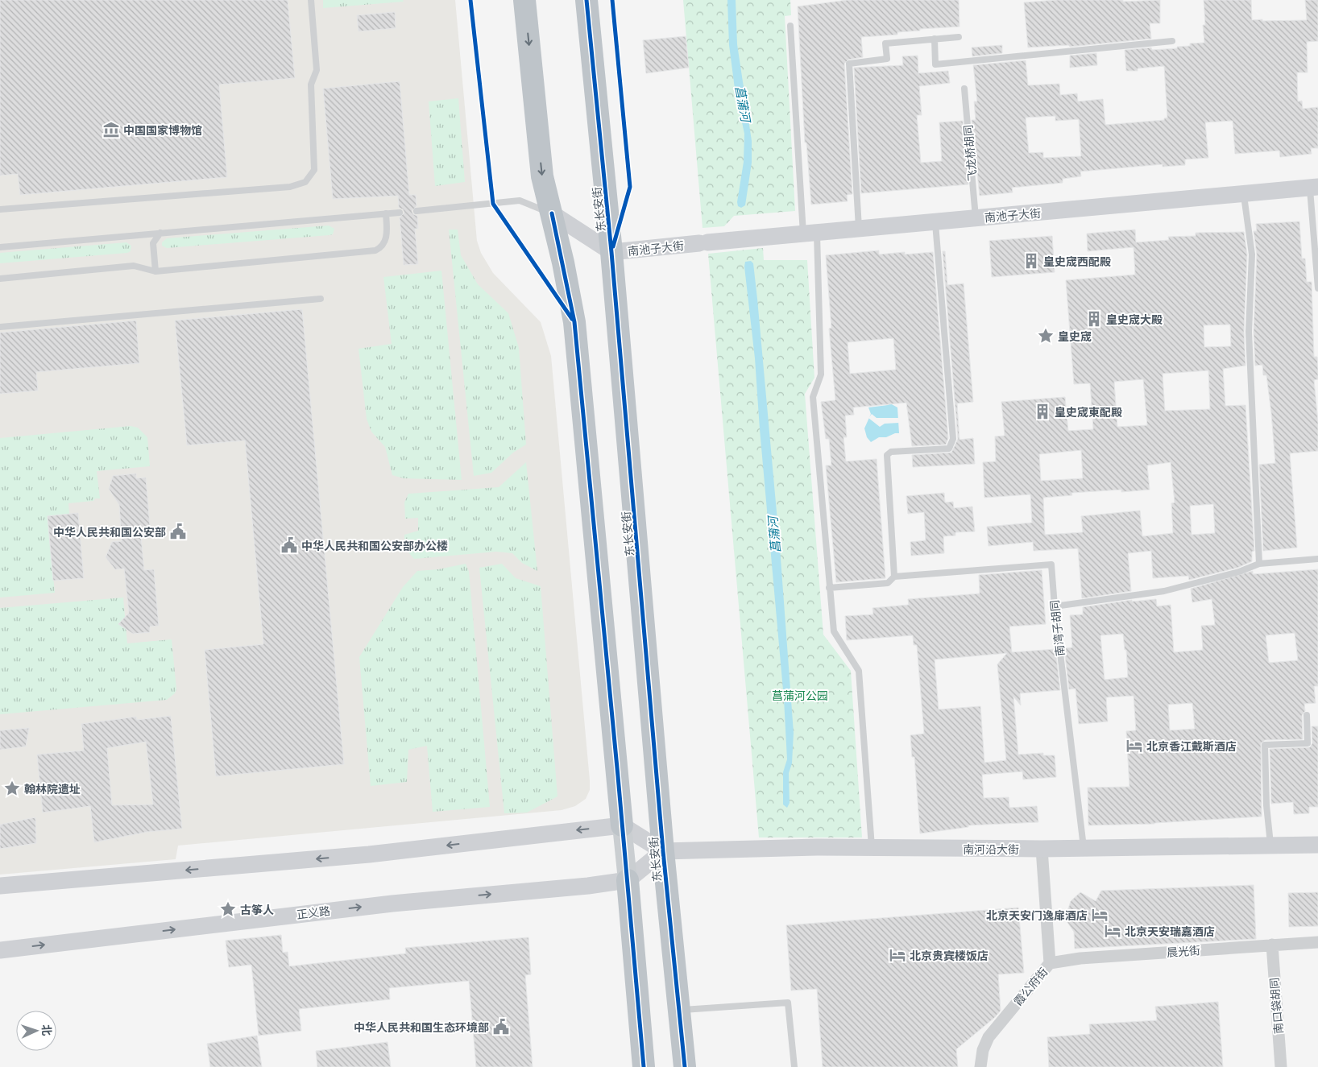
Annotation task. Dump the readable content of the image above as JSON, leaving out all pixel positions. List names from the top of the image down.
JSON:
{
  "streets": {
    "highway": ["东长安街"],
    "street": [
      "南池子大街",
      "南河沿大街",
      "正义路",
      "晨光街",
      "霞公府街",
      "南口袋胡同"
    ],
    "lane": ["飞龙桥胡同", "南湾子胡同"]
  },
  "crossings": [
    ["飞龙桥胡同", "南池子大街"],
    ["东长安街", "南池子大街"],
    ["东长安街", "南河沿大街"],
    ["南湾子胡同", "南河沿大街"],
    ["南河沿大街", "霞公府街"],
    ["晨光街", "霞公府街"],
    ["晨光街", "南口袋胡同"]
  ],
  "water": ["菖蒲河"],
  "parks": ["菖蒲河公园"],
  "places": {
    "museum": ["中国国家博物馆"],
    "building": ["皇史宬西配殿", "皇史宬大殿", "皇史宬東配殿"],
    "place": ["皇史宬", "翰林院遗址", "古筝人"],
    "public building": ["中华人民共和国公安部", "中华人民共和国公安部办公楼", "中华人民共和国生态环境部"],
    "hotel": [
      "北京香江戴斯酒店",
      "北京天安门逸扉酒店",
      "北京天安瑞嘉酒店",
      "北京贵宾楼饭店"
    ]
  },
  "north": "right"
}
